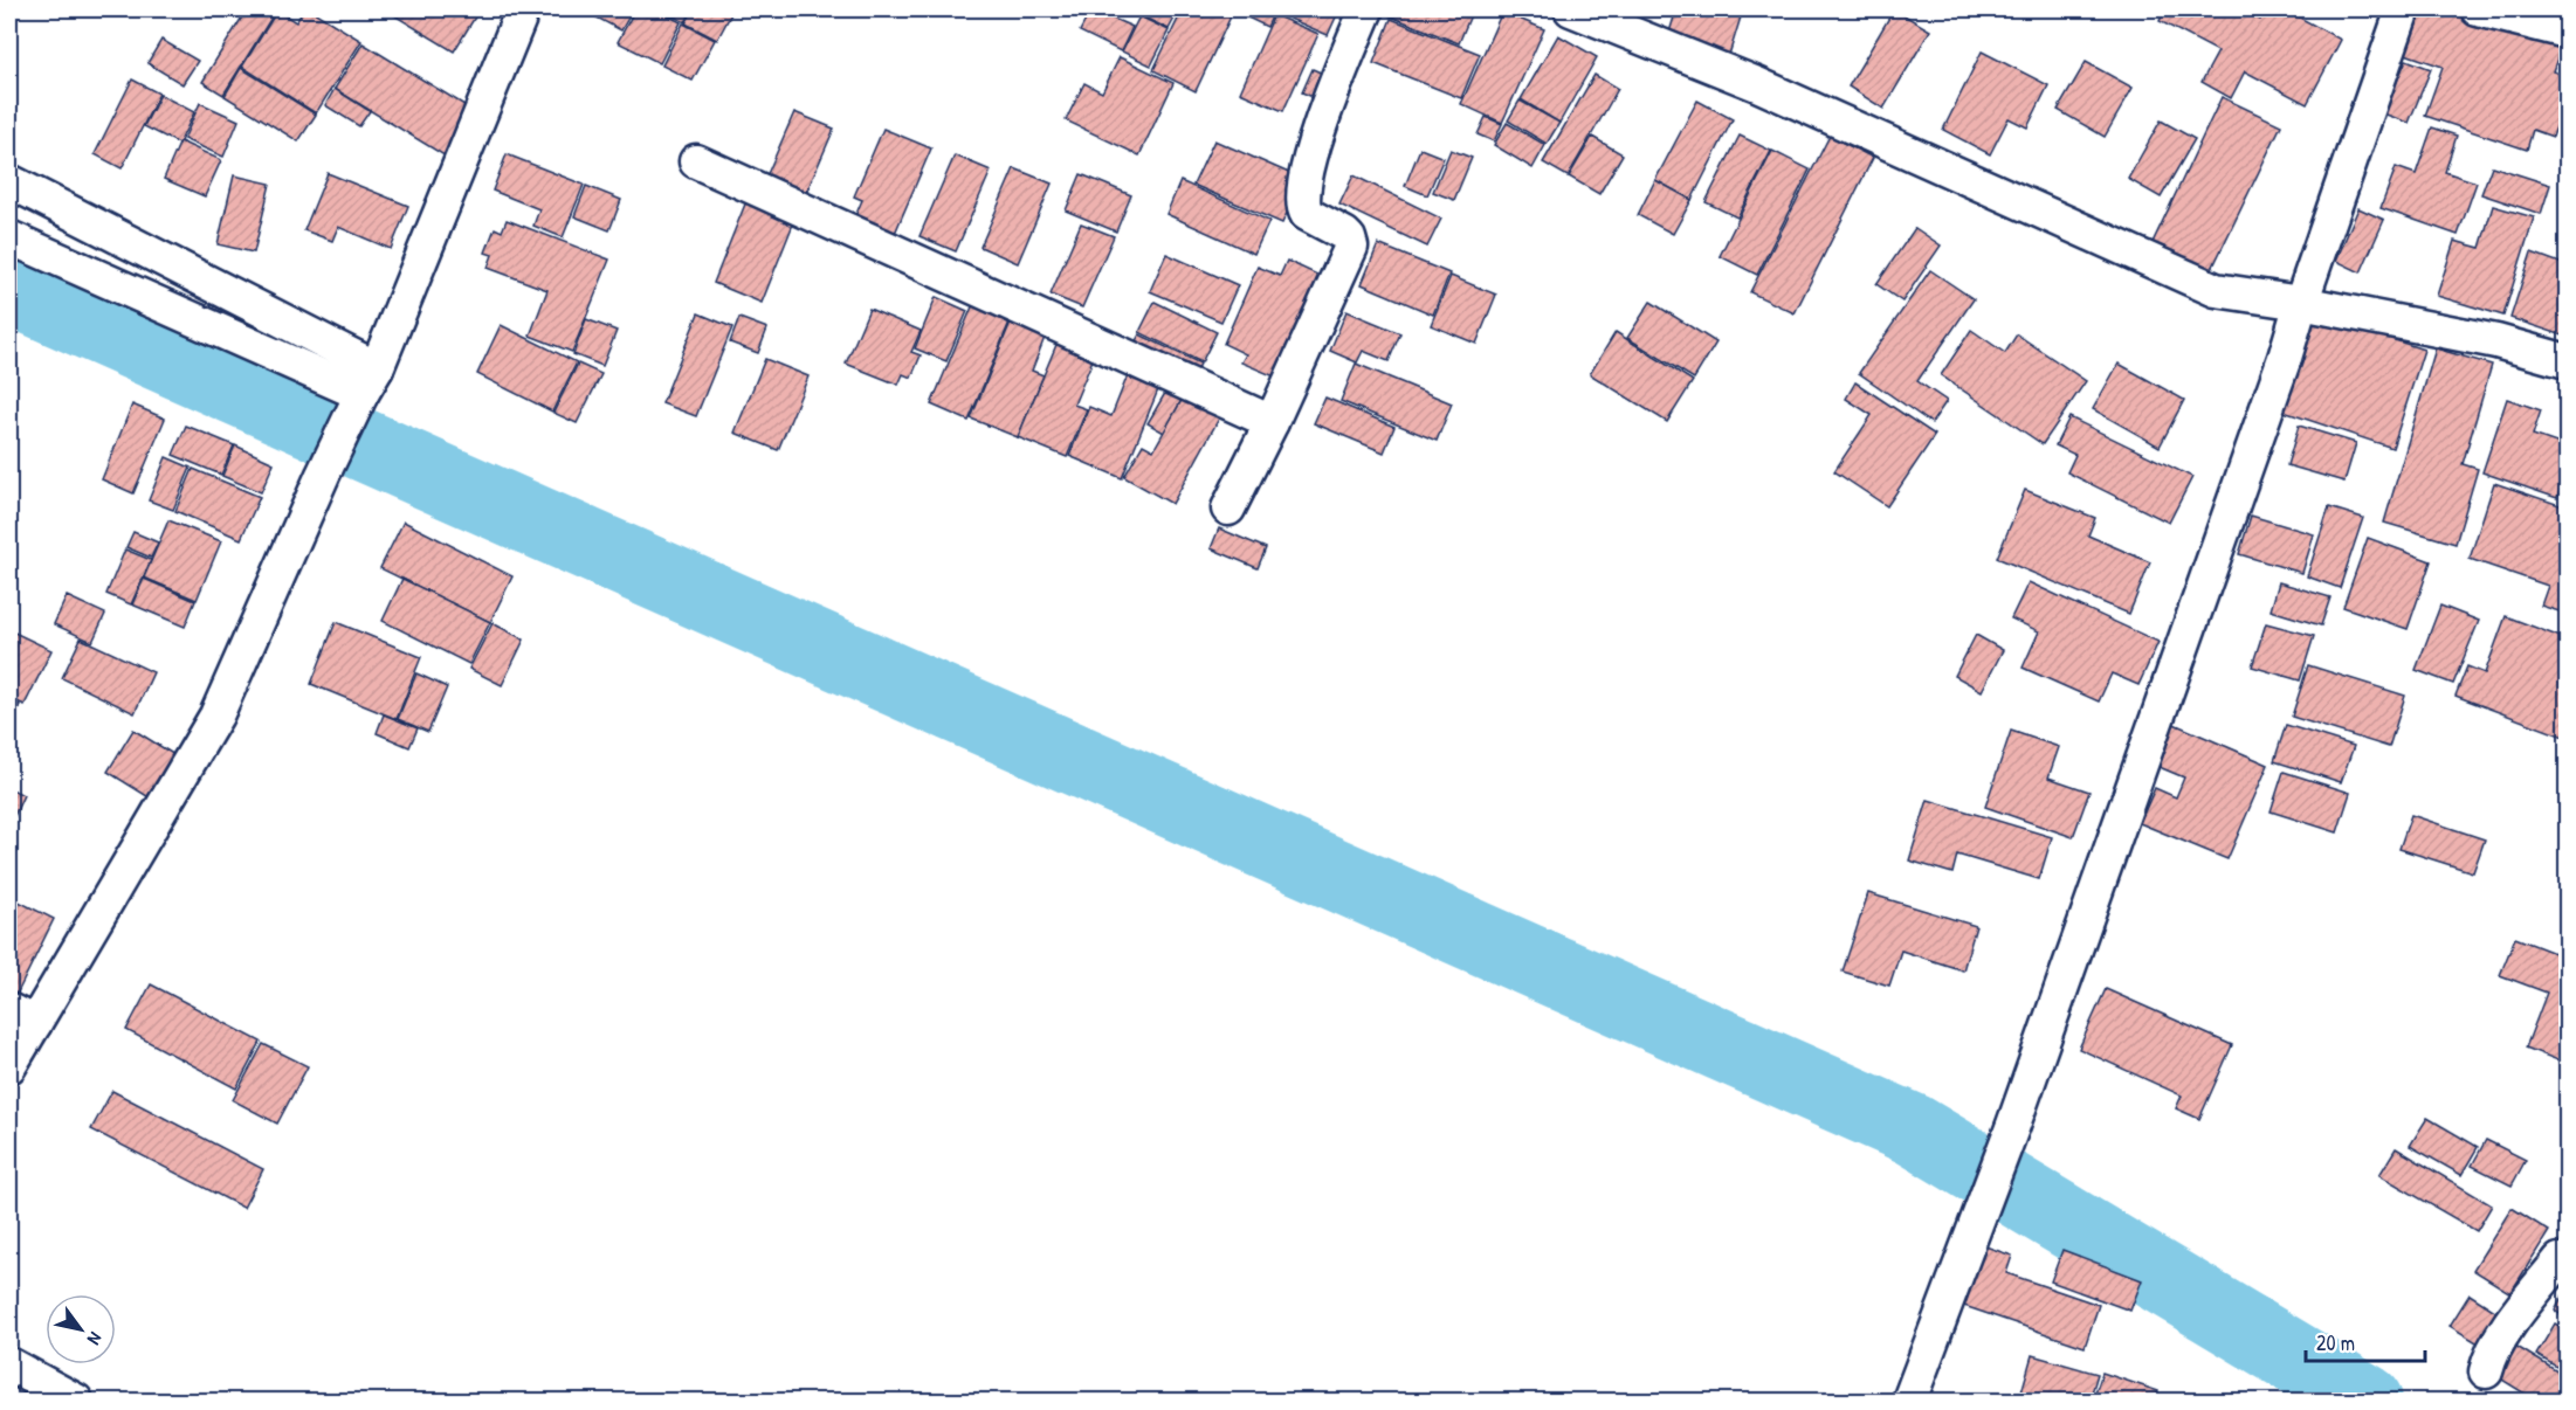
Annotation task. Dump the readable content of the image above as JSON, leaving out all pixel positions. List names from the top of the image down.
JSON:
{
  "scale_bar": "20 m",
  "north": "bottom right"
}
